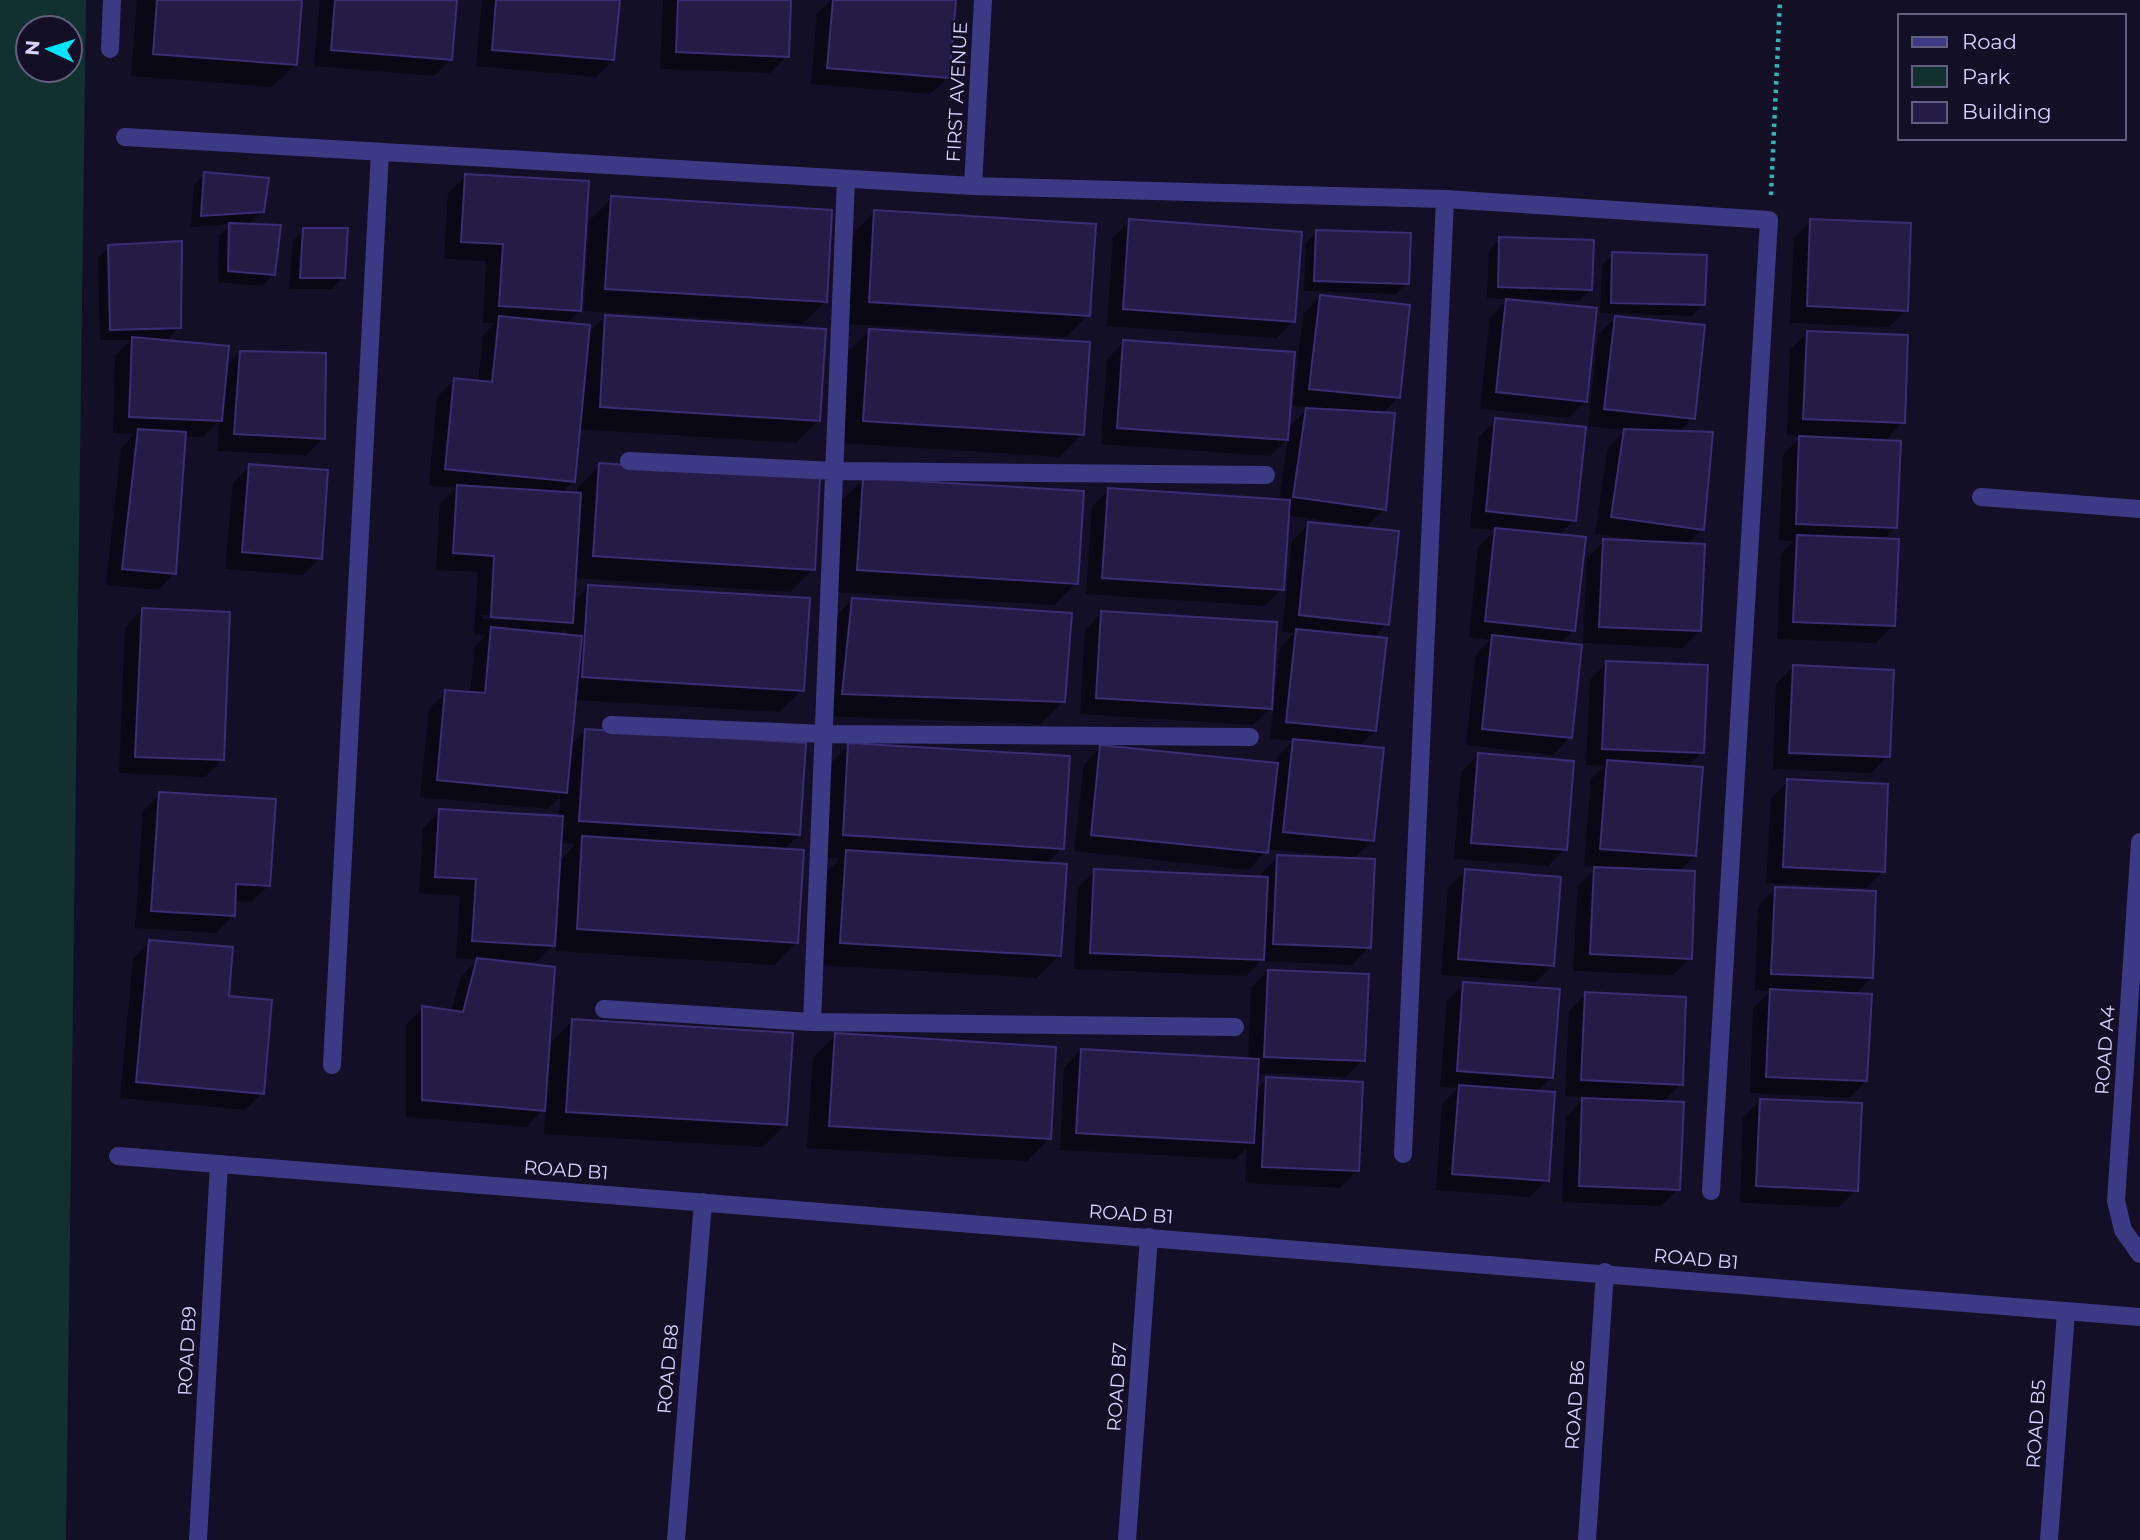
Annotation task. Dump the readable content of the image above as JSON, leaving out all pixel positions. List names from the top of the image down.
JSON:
{
  "streets": {
    "street": [
      "FIRST AVENUE",
      "ROAD A4",
      "ROAD B1",
      "ROAD B9",
      "ROAD B8",
      "ROAD B7",
      "ROAD B6",
      "ROAD B5"
    ]
  },
  "crossings": [
    ["ROAD B1", "ROAD B9"],
    ["ROAD B1", "ROAD B8"],
    ["ROAD B1", "ROAD B7"],
    ["ROAD B1", "ROAD B6"],
    ["ROAD B1", "ROAD B5"]
  ],
  "legend": ["Road", "Park", "Building"],
  "north": "left"
}
